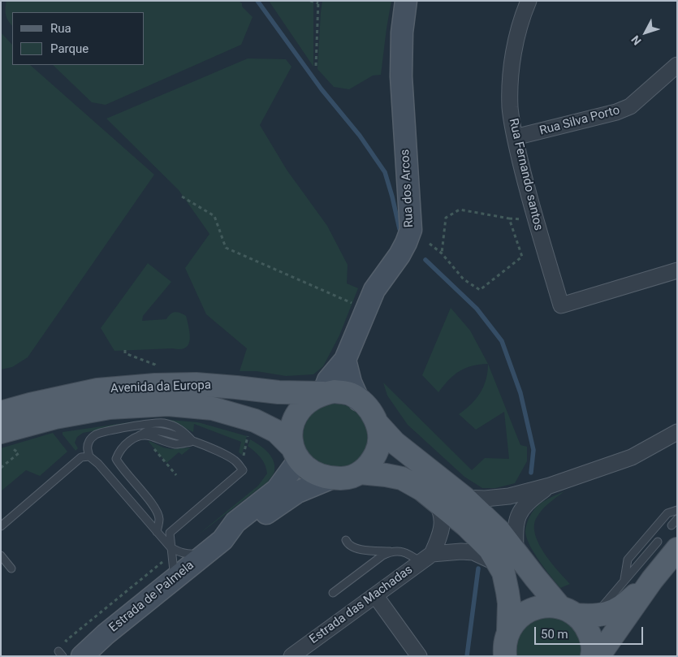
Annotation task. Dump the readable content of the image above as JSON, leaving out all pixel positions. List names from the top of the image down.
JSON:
{
  "streets": {
    "main road": ["Avenida da Europa"],
    "street": [
      "Rua Silva Porto",
      "Rua Fernando santos",
      "Rua dos Arcos",
      "Estrada de Palmela",
      "Estrada das Machadas"
    ]
  },
  "crossings": [
    ["Rua Silva Porto", "Rua Fernando santos"],
    ["Rua dos Arcos", "Avenida da Europa"],
    ["Rua dos Arcos", "Estrada de Palmela"],
    ["Avenida da Europa", "Estrada de Palmela"]
  ],
  "legend": ["Rua", "Parque"],
  "scale_bar": "50 m",
  "north": "bottom left"
}
